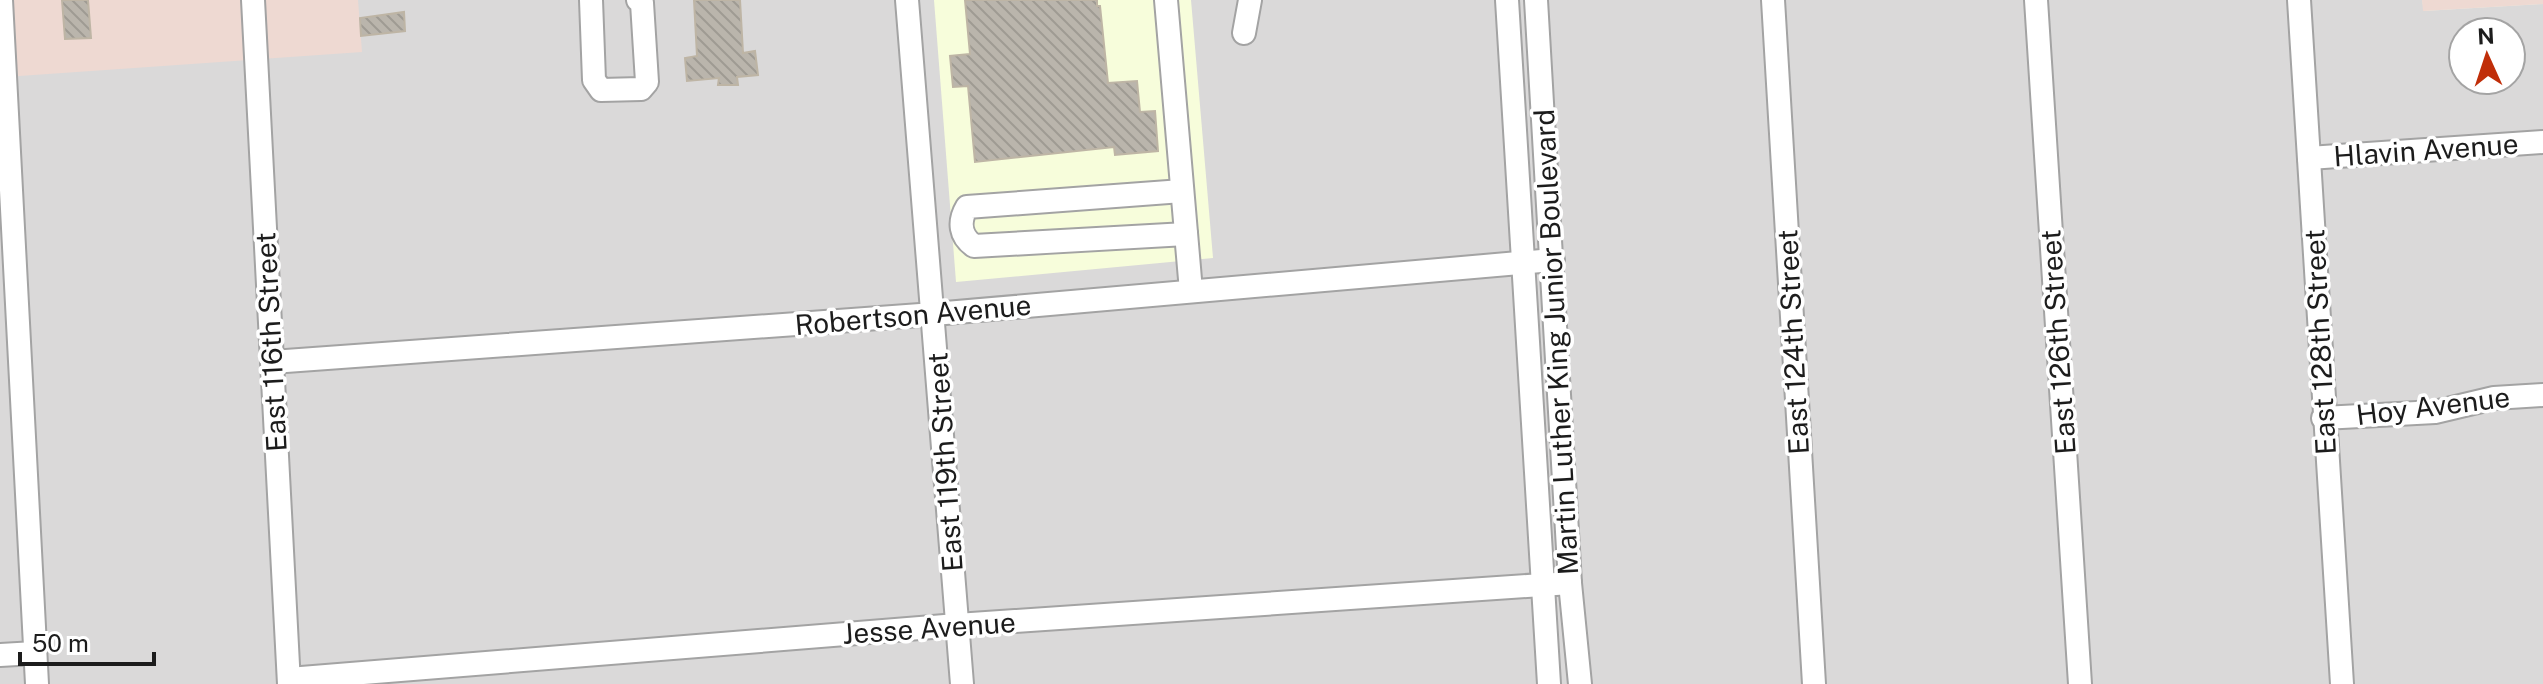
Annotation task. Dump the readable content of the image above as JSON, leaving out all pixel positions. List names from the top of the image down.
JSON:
{
  "streets": {
    "street": [
      "Hlavin Avenue",
      "Robertson Avenue",
      "East 116th Street",
      "Martin Luther King Junior Boulevard",
      "East 124th Street",
      "East 126th Street",
      "East 128th Street",
      "Hoy Avenue",
      "East 119th Street",
      "Jesse Avenue"
    ]
  },
  "crossings": [
    ["Hlavin Avenue", "East 128th Street"],
    ["Robertson Avenue", "East 116th Street"],
    ["Robertson Avenue", "Martin Luther King Junior Boulevard"],
    ["Robertson Avenue", "East 119th Street"],
    ["East 116th Street", "Jesse Avenue"],
    ["Martin Luther King Junior Boulevard", "Jesse Avenue"],
    ["East 128th Street", "Hoy Avenue"],
    ["East 119th Street", "Jesse Avenue"]
  ],
  "scale_bar": "50 m",
  "north": "top"
}
